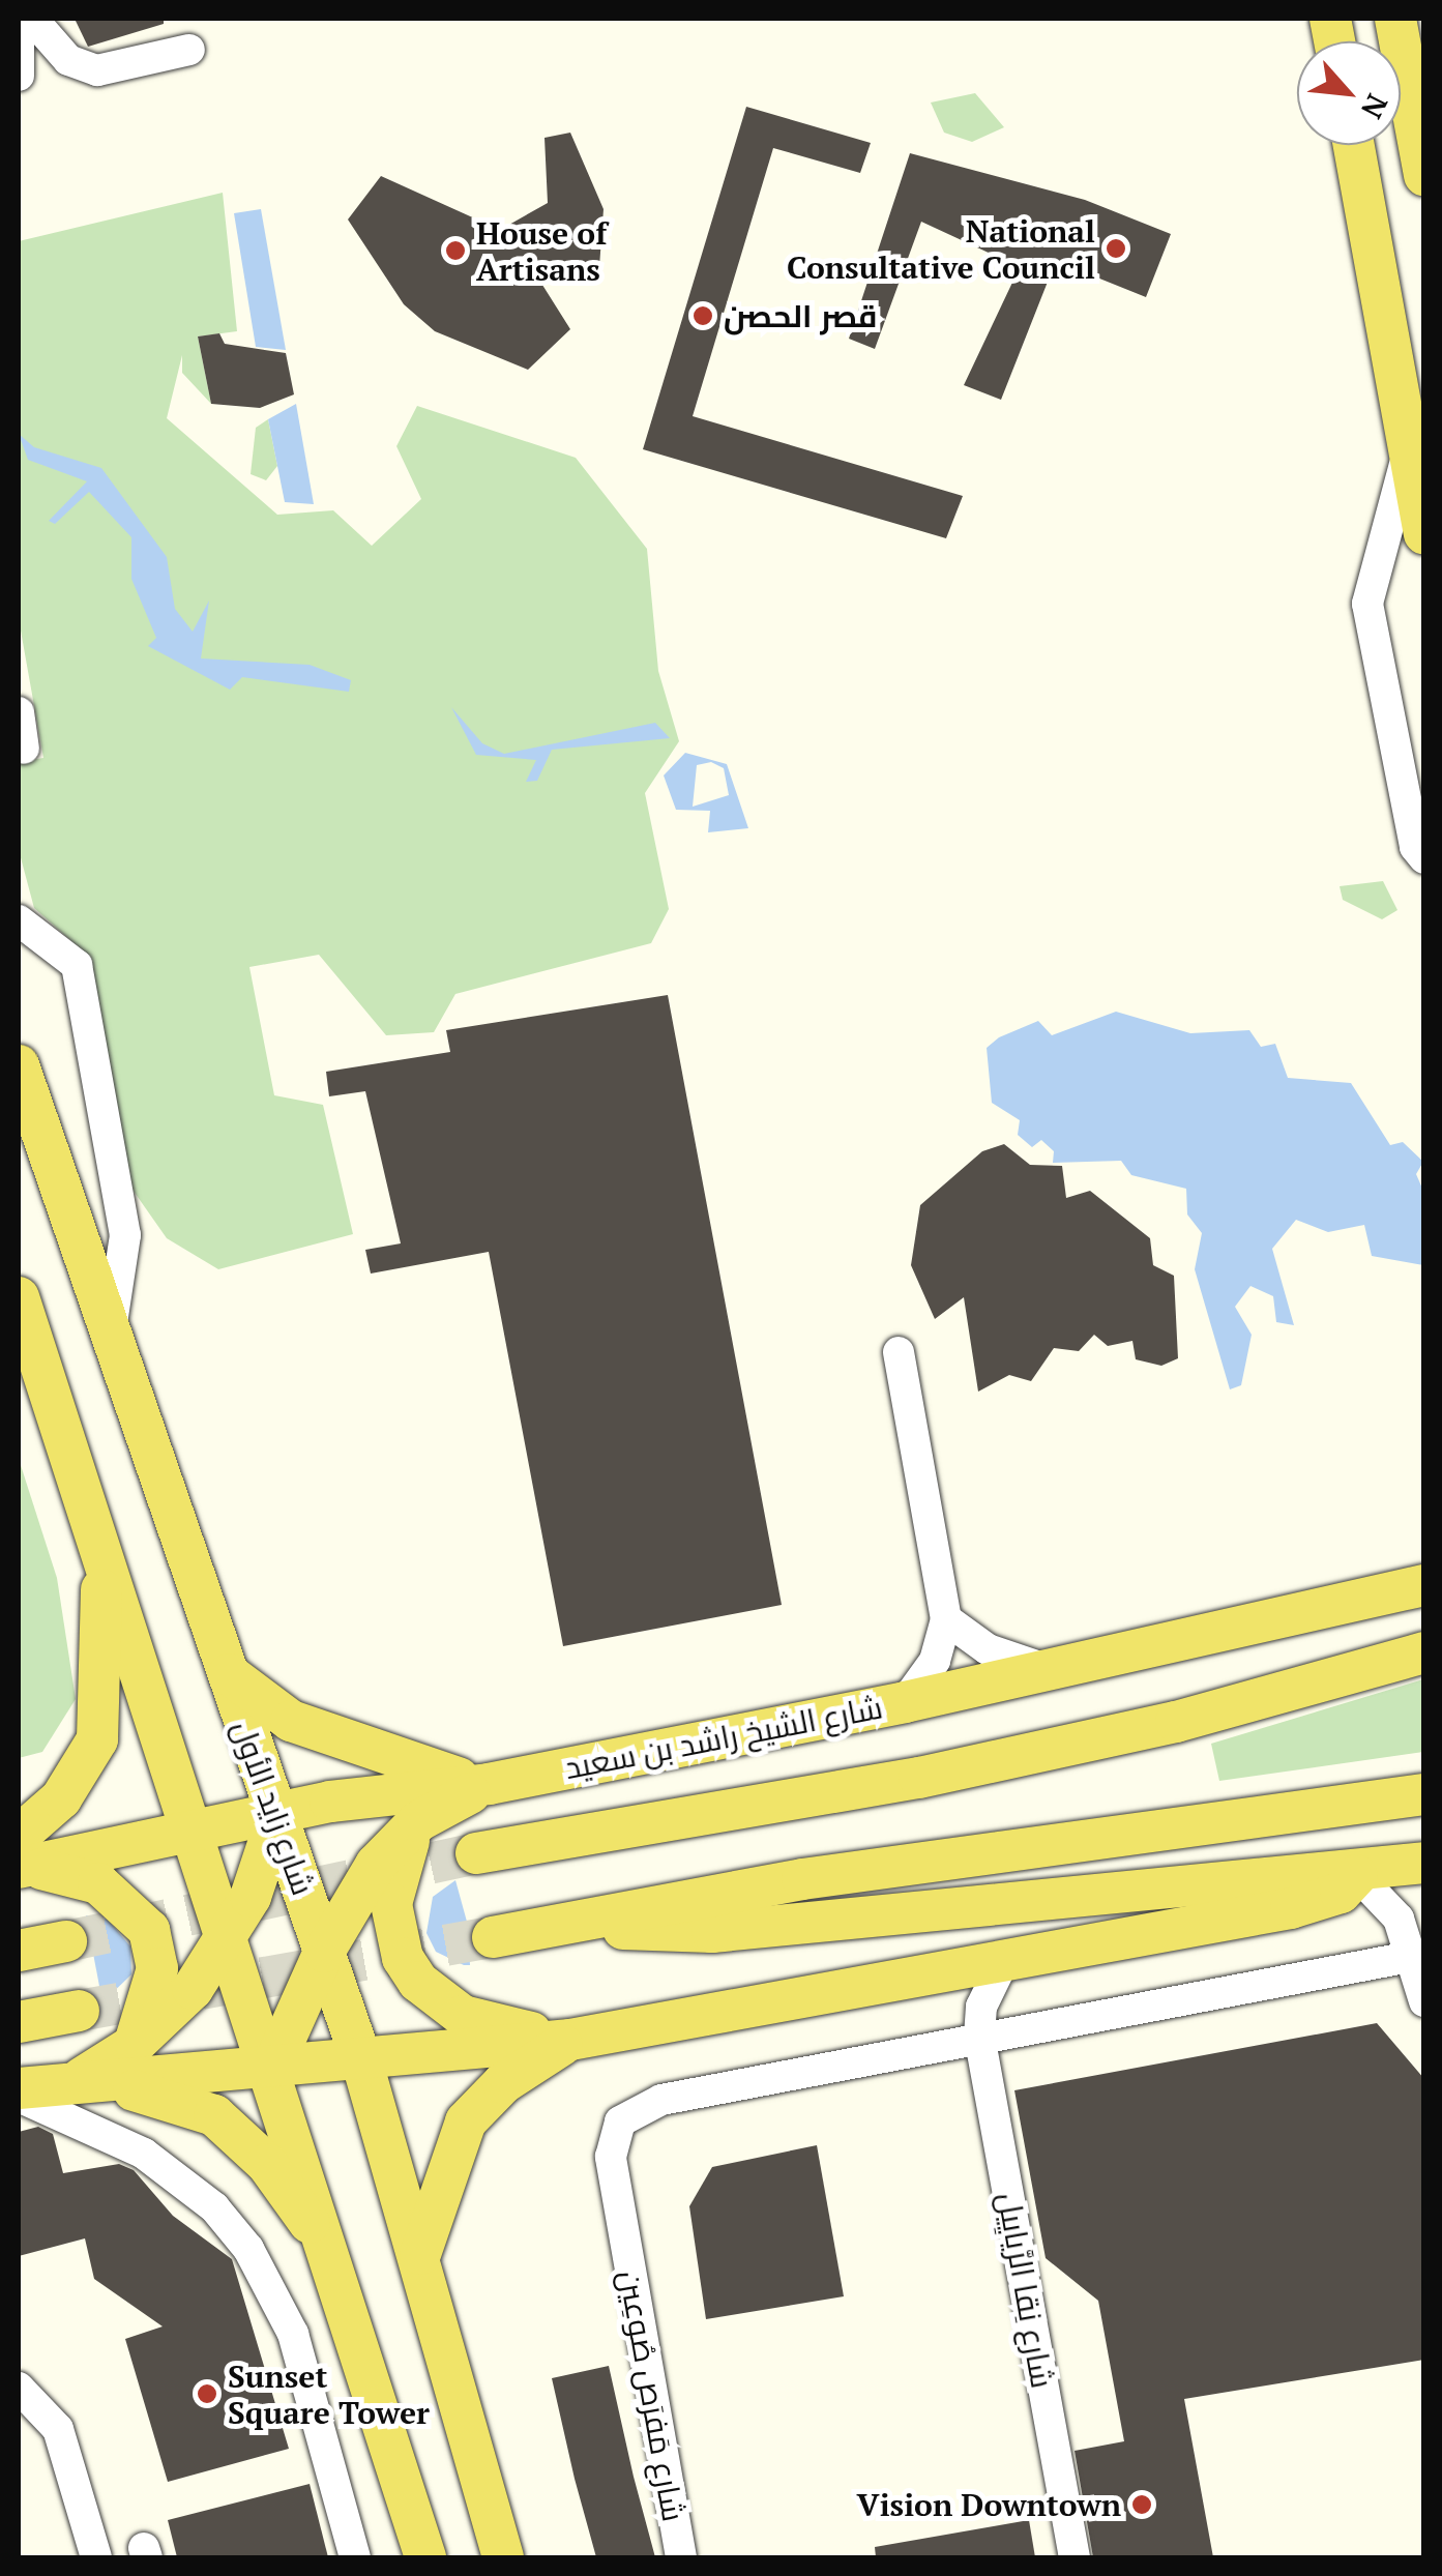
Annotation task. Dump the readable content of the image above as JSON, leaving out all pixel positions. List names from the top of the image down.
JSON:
{
  "streets": {
    "main road": ["شارع الشيخ راشد بن سعيد", "شارع زايد الأول"],
    "street": ["شارع نِقا الرَّيايِيل", "شارع مَفرَص صُوعِين"]
  },
  "crossings": [
    ["شارع الشيخ راشد بن سعيد", "شارع زايد الأول"],
    ["شارع نِقا الرَّيايِيل", "شارع مَفرَص صُوعِين"]
  ],
  "places": [
    "National Consultative Council",
    "House of Artisans",
    "قصر الحصن",
    "Sunset Square Tower",
    "Vision Downtown"
  ],
  "north": "bottom right"
}
